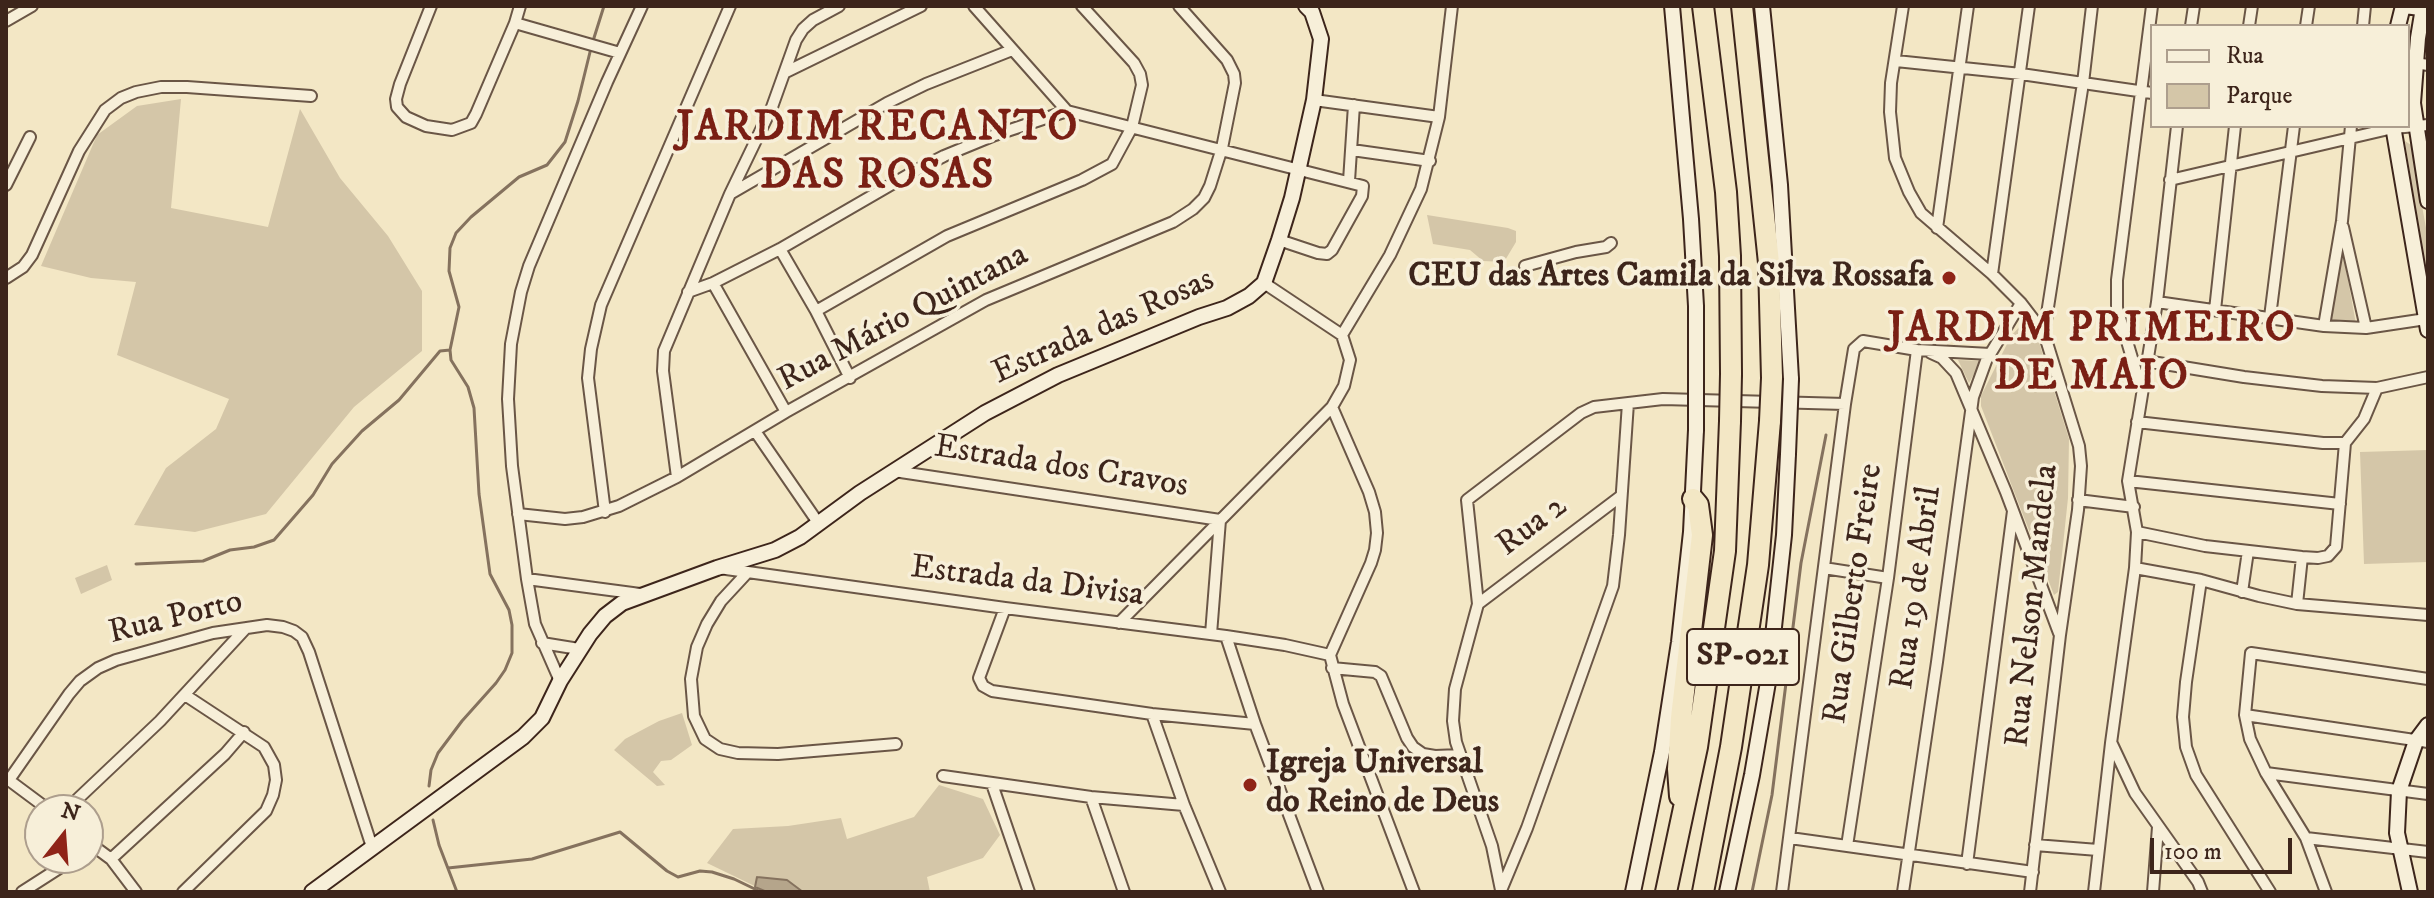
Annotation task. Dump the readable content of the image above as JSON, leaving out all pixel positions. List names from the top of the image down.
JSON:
{
  "streets": {
    "highway": ["SP-021"],
    "main road": ["Estrada das Rosas"],
    "street": [
      "Rua Mário Quintana",
      "Estrada dos Cravos",
      "Rua 2",
      "Estrada da Divisa",
      "Rua 19 de Abril",
      "Rua Gilberto Freire",
      "Rua Nelson Mandela",
      "Rua Porto"
    ]
  },
  "crossings": [
    ["Estrada das Rosas", "Estrada dos Cravos"],
    ["Estrada das Rosas", "Estrada da Divisa"],
    ["Estrada das Rosas", "Rua Porto"],
    ["Rua 19 de Abril", "Rua Nelson Mandela"]
  ],
  "districts": ["JARDIM RECANTO DAS ROSAS", "JARDIM PRIMEIRO DE MAIO"],
  "places": ["CEU das Artes Camila da Silva Rossafa", "Igreja Universal do Reino de Deus"],
  "legend": ["Rua", "Parque"],
  "scale_bar": "100 m",
  "north": "top"
}
